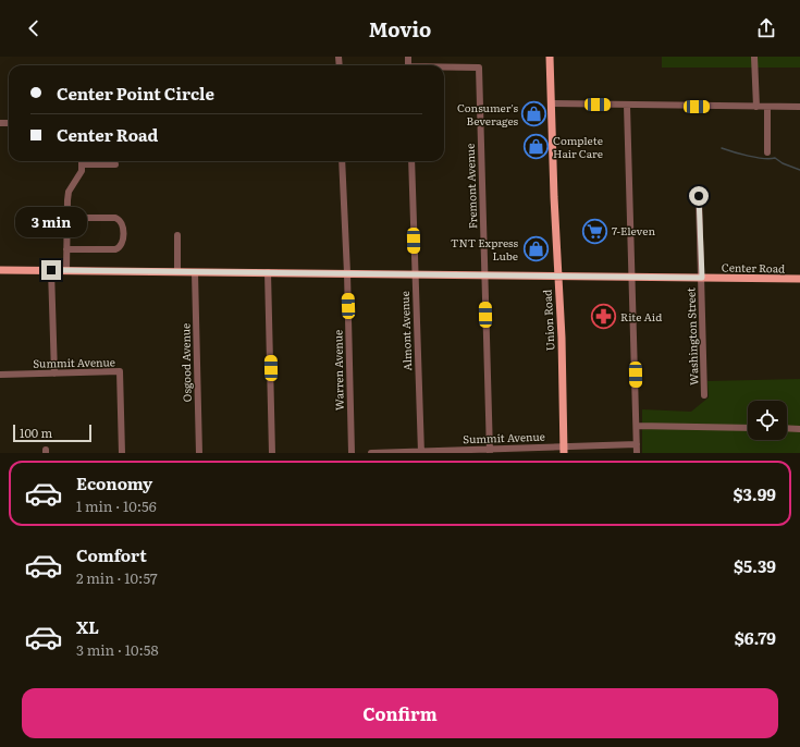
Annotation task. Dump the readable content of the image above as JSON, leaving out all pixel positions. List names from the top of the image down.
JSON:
{
  "streets": {
    "main road": ["Center Road", "Union Road"],
    "street": [
      "Fremont Avenue",
      "Almont Avenue",
      "Washington Street",
      "Summit Avenue",
      "Osgood Avenue",
      "Warren Avenue"
    ]
  },
  "crossings": [
    ["Fremont Avenue", "Center Road"],
    ["Fremont Avenue", "Summit Avenue"],
    ["Center Road", "Union Road"],
    ["Center Road", "Almont Avenue"],
    ["Center Road", "Washington Street"],
    ["Center Road", "Osgood Avenue"],
    ["Center Road", "Warren Avenue"],
    ["Union Road", "Summit Avenue"],
    ["Almont Avenue", "Summit Avenue"]
  ],
  "places": {
    "shop": ["Consumer's Beverages", "Complete Hair Care", "TNT Express Lube"],
    "supermarket": ["7-Eleven"],
    "pharmacy": ["Rite Aid"]
  },
  "scale_bar": "100 m",
  "page": {
    "header": "Movio",
    "banner": ["Center Point Circle", "Center Road"],
    "bubble": "3 min",
    "scale": "100 m",
    "list": [
      {
        "name": "Economy",
        "note": "1 min · 10:56",
        "value": "$3.99"
      },
      {
        "name": "Comfort",
        "note": "2 min · 10:57",
        "value": "$5.39"
      },
      {
        "name": "XL",
        "note": "3 min · 10:58",
        "value": "$6.79"
      }
    ],
    "buttons": "Confirm"
  }
}
